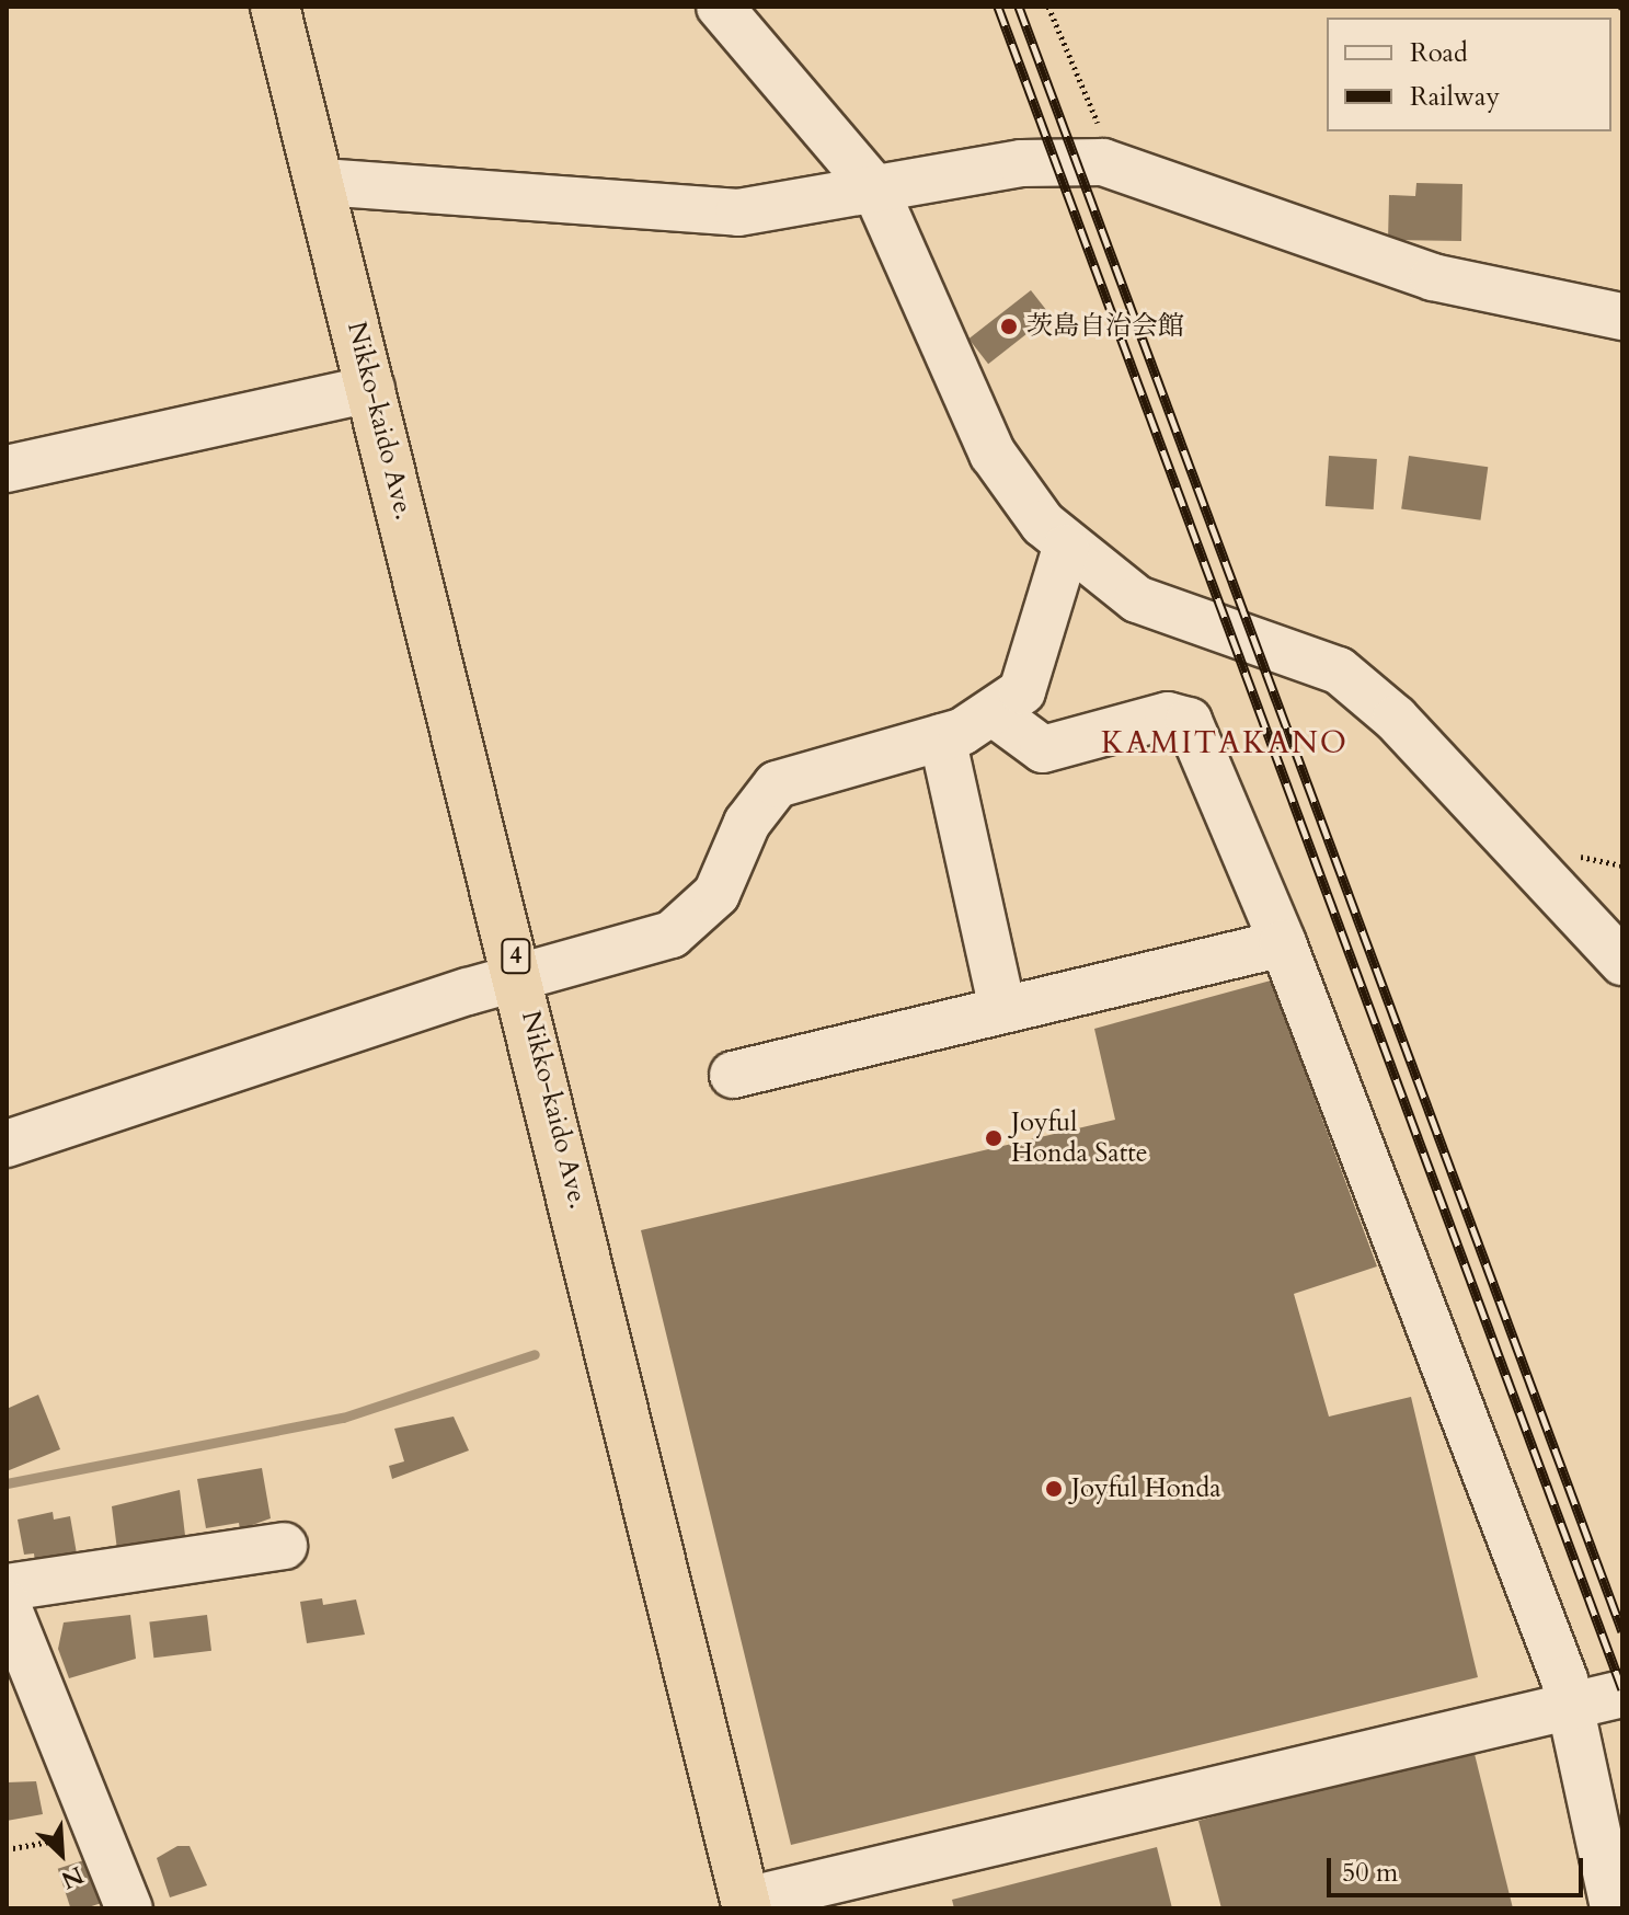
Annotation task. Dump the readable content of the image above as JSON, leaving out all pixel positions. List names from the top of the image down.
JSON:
{
  "streets": {
    "highway": ["Nikko-kaido Ave.", "4"]
  },
  "districts": ["KAMITAKANO"],
  "places": ["茨島自治会館", "Joyful Honda Satte", "Joyful Honda"],
  "legend": ["Road", "Railway"],
  "scale_bar": "50 m",
  "north": "bottom right"
}
